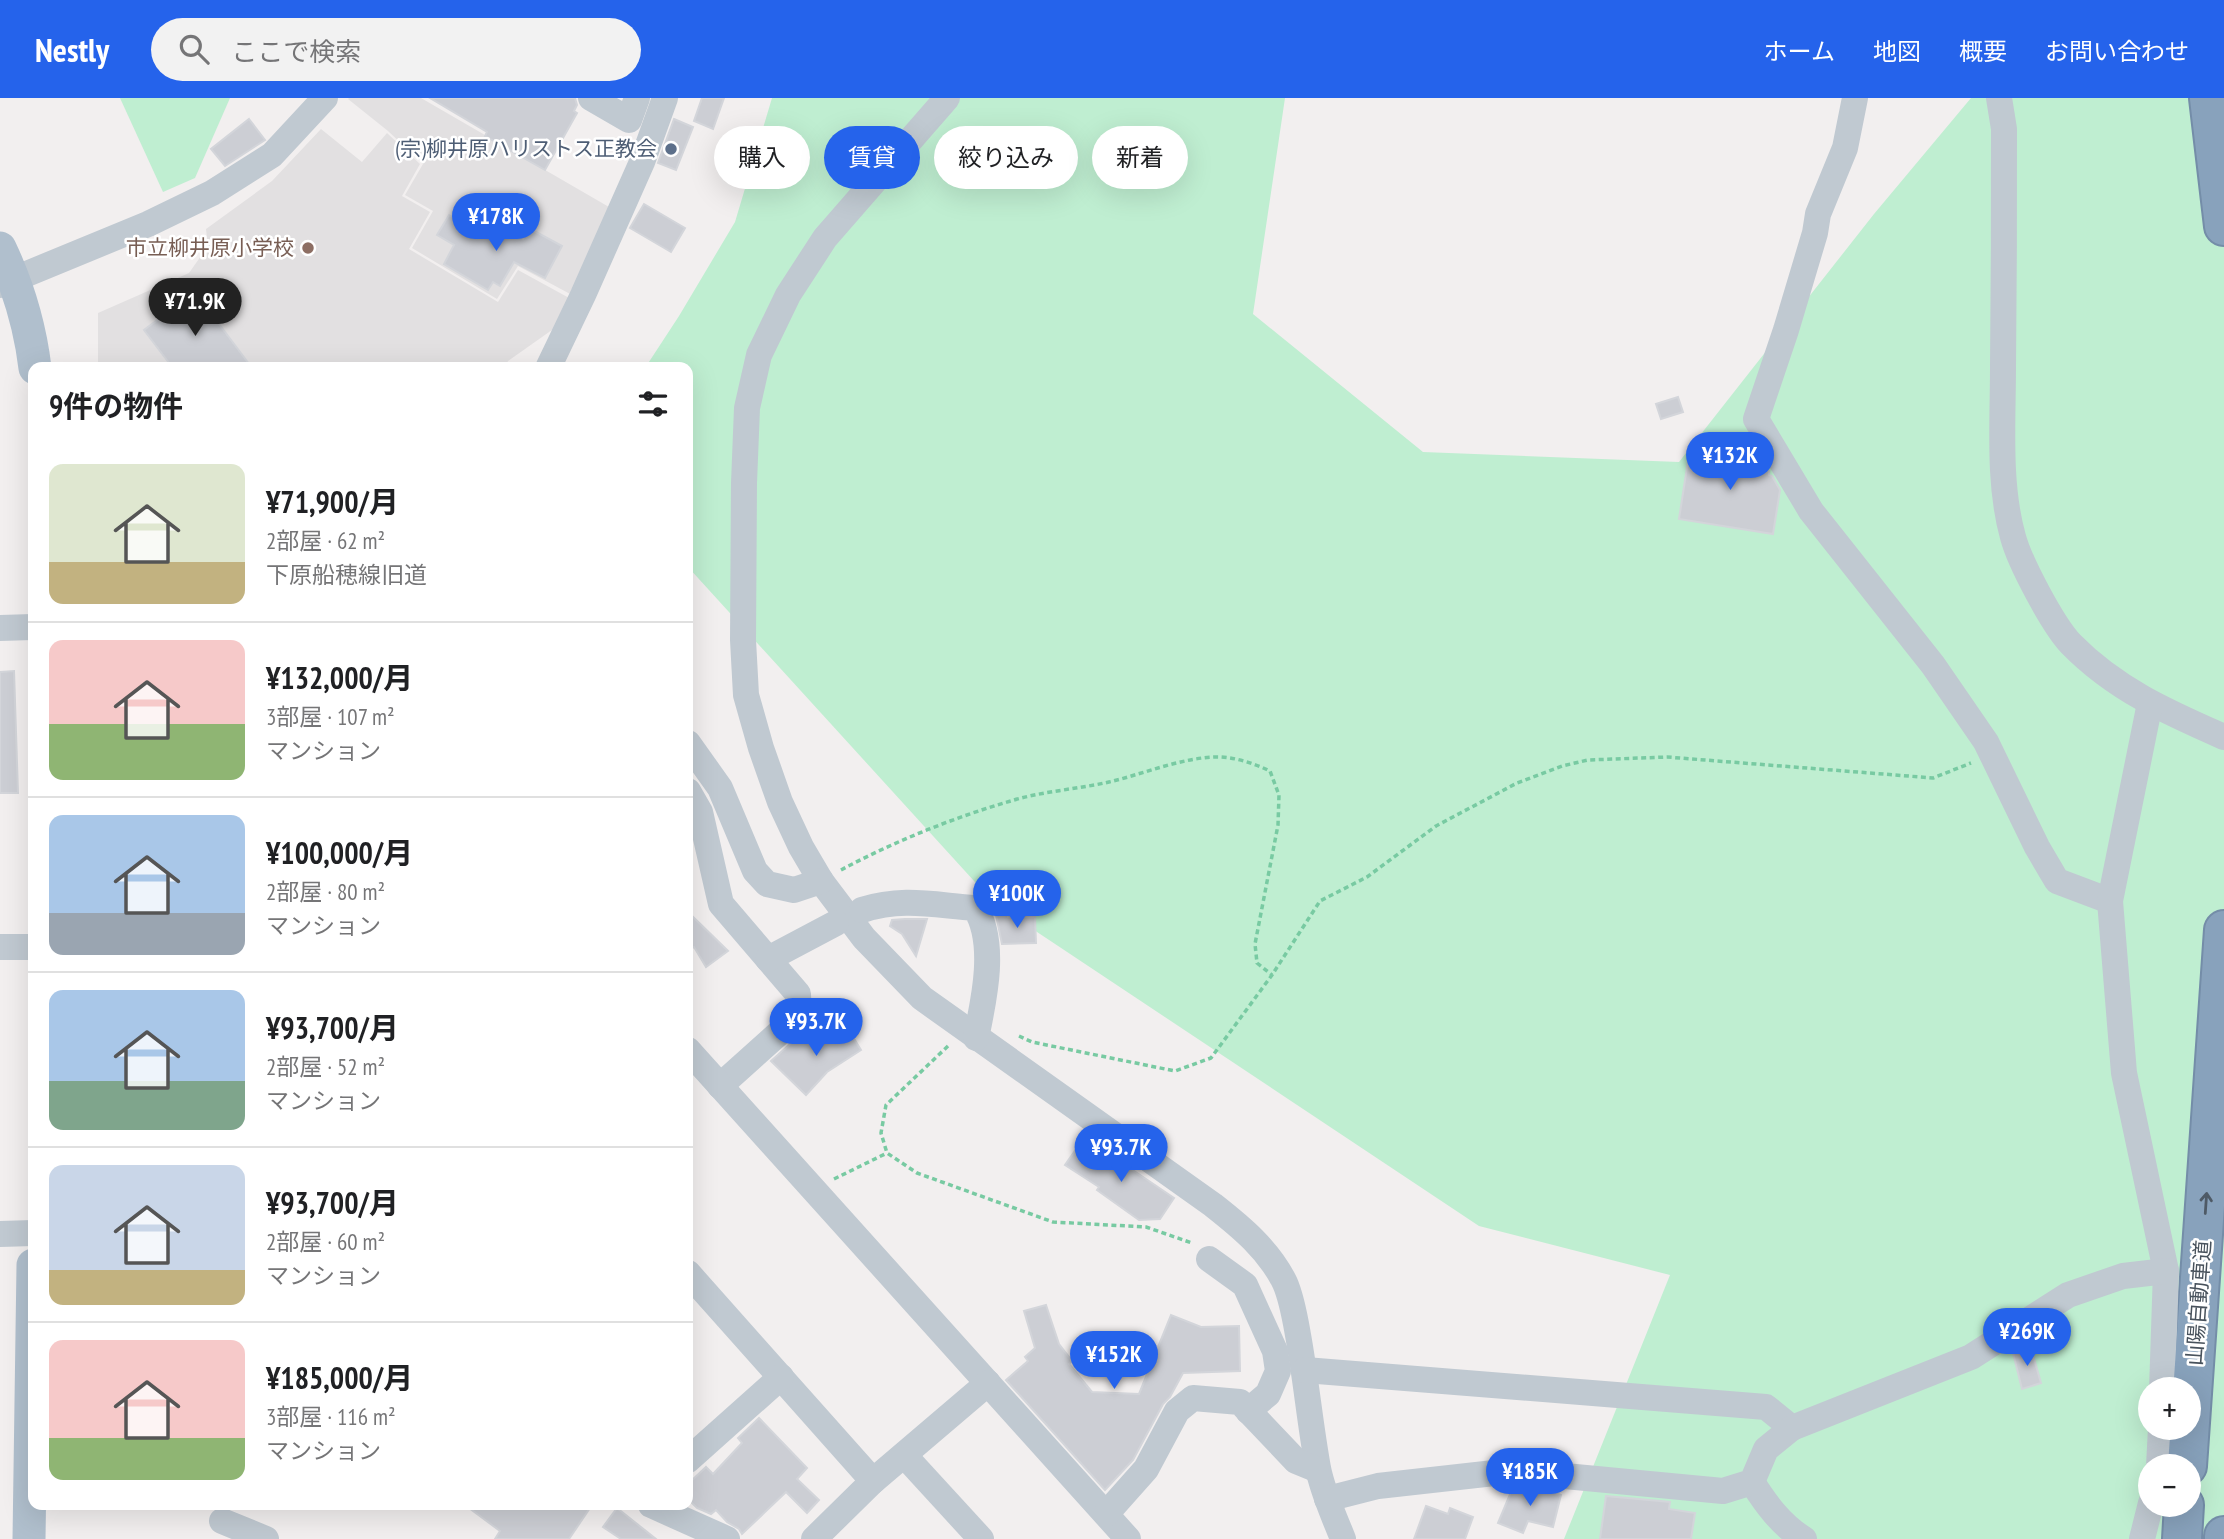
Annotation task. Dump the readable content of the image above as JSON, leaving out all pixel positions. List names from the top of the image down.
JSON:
{
  "streets": {
    "highway": ["山陽自動車道"]
  },
  "one_way": ["山陽自動車道"],
  "places": ["(宗)柳井原ハリストス正教会", "市立柳井原小学校"],
  "page": {
    "header": "Nestly",
    "search": "ここで検索",
    "nav": [
      "ホーム",
      "地図",
      "概要",
      "お問い合わせ"
    ],
    "chip": [
      "購入",
      "賃貸",
      "絞り込み",
      "新着"
    ],
    "price": [
      "¥178K",
      "¥71.9K",
      "¥132K",
      "¥100K",
      "¥93.7K",
      "¥93.7K",
      "¥269K",
      "¥152K",
      "¥185K"
    ],
    "heading": "9件の物件",
    "list": [
      {
        "name": "¥71,900/月",
        "note": "2部屋 · 62 m² · 下原船穂線旧道"
      },
      {
        "name": "¥132,000/月",
        "note": "3部屋 · 107 m² · マンション"
      },
      {
        "name": "¥100,000/月",
        "note": "2部屋 · 80 m² · マンション"
      },
      {
        "name": "¥93,700/月",
        "note": "2部屋 · 52 m² · マンション"
      },
      {
        "name": "¥93,700/月",
        "note": "2部屋 · 60 m² · マンション"
      },
      {
        "name": "¥185,000/月",
        "note": "3部屋 · 116 m² · マンション"
      }
    ],
    "map_buttons": ["+", "−"]
  }
}
